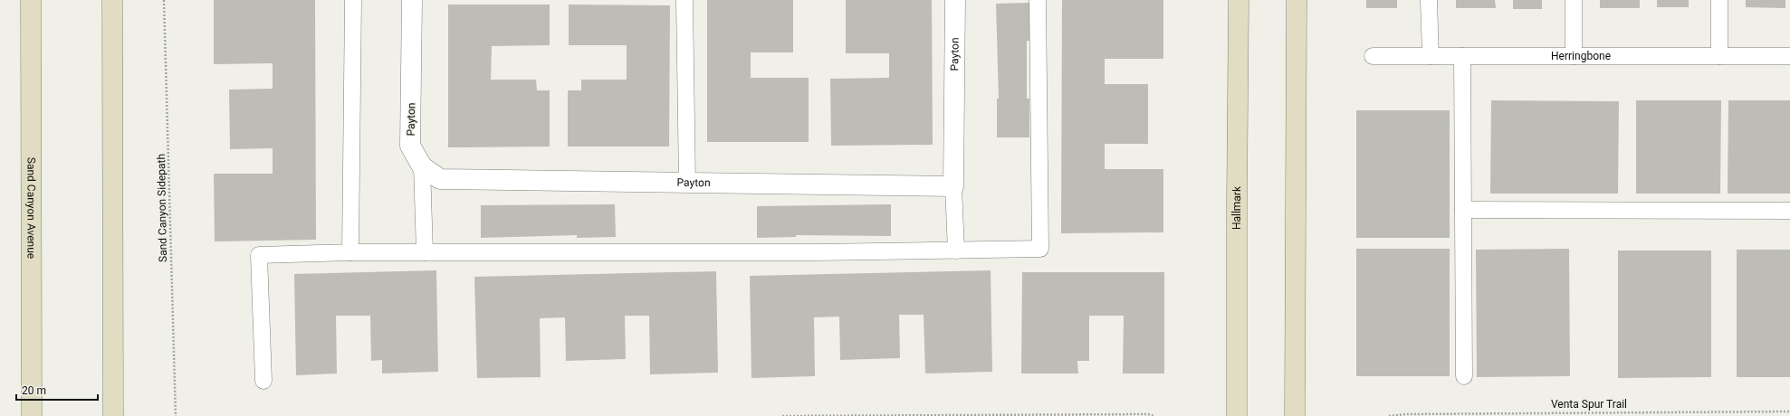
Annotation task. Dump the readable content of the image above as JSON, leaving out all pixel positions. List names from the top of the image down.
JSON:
{
  "streets": {
    "main road": ["Sand Canyon Avenue", "Hallmark"],
    "street": ["Payton"],
    "lane": ["Herringbone"],
    "path": ["Sand Canyon Sidepath", "Venta Spur Trail"]
  },
  "scale_bar": "20 m"
}
